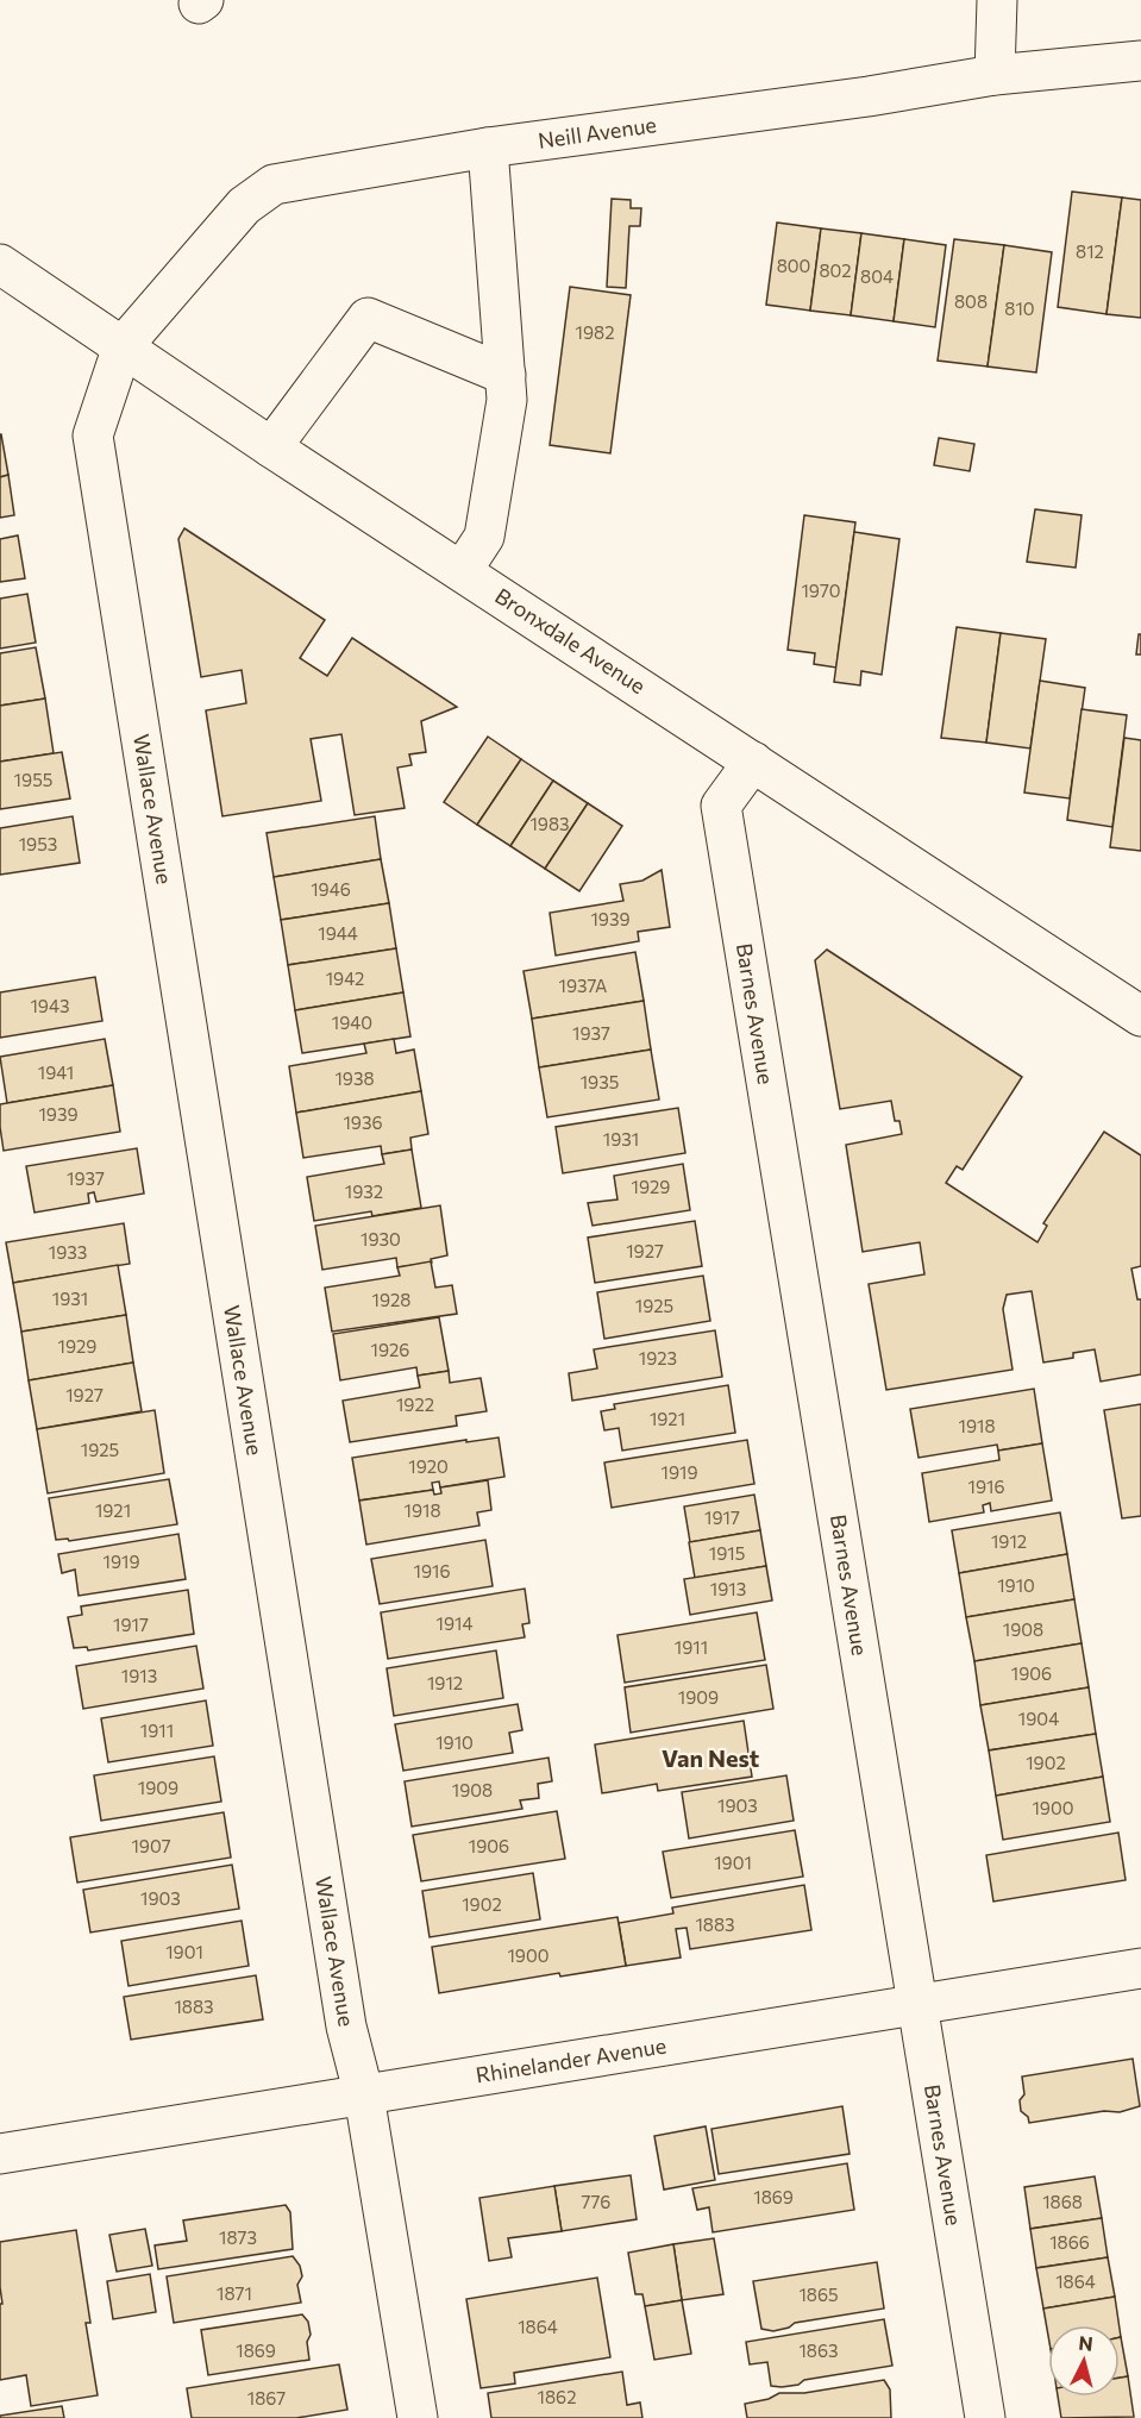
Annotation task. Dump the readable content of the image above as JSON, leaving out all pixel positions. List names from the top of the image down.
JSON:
{
  "streets": {
    "street": [
      "Neill Avenue",
      "Bronxdale Avenue",
      "Wallace Avenue",
      "Barnes Avenue",
      "Rhinelander Avenue"
    ]
  },
  "crossings": [
    ["Neill Avenue", "Bronxdale Avenue"],
    ["Neill Avenue", "Wallace Avenue"],
    ["Bronxdale Avenue", "Wallace Avenue"],
    ["Bronxdale Avenue", "Barnes Avenue"],
    ["Wallace Avenue", "Rhinelander Avenue"],
    ["Barnes Avenue", "Rhinelander Avenue"]
  ],
  "districts": ["Van Nest"],
  "house_numbers": [
    "812",
    "800",
    "802",
    "804",
    "808",
    "810",
    "1982",
    "1970",
    "1955",
    "1983",
    "1953",
    "1946",
    "1939",
    "1944",
    "1942",
    "1937A",
    "1943",
    "1940",
    "1937",
    "1941",
    "1938",
    "1935",
    "1939",
    "1936",
    "1931",
    "1937",
    "1929",
    "1932",
    "1930",
    "1927",
    "1933",
    "1931",
    "1928",
    "1925",
    "1929",
    "1926",
    "1923",
    "1927",
    "1922",
    "1921",
    "1918",
    "1925",
    "1920",
    "1919",
    "1916",
    "1921",
    "1918",
    "1917",
    "1912",
    "1915",
    "1919",
    "1916",
    "1910",
    "1913",
    "1914",
    "1917",
    "1908",
    "1911",
    "1906",
    "1913",
    "1912",
    "1909",
    "1904",
    "1911",
    "1910",
    "1902",
    "1909",
    "1908",
    "1903",
    "1900",
    "1907",
    "1906",
    "1901",
    "1903",
    "1902",
    "1883",
    "1901",
    "1900",
    "1883",
    "1869",
    "776",
    "1868",
    "1873",
    "1866",
    "1864",
    "1871",
    "1865",
    "1864",
    "1869",
    "1863",
    "1862",
    "1867"
  ],
  "north": "top"
}
